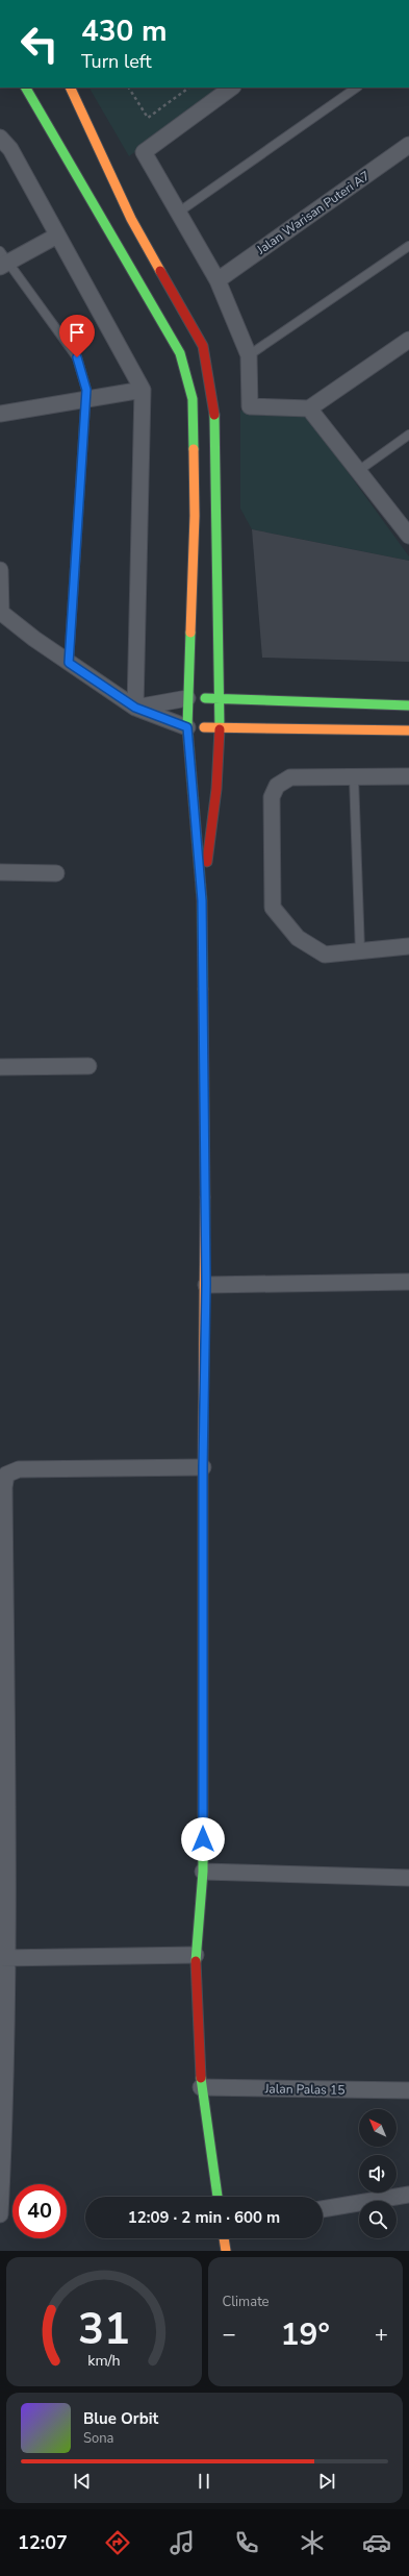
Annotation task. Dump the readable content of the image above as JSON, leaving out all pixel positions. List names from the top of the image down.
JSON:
{
  "streets": {
    "street": ["Jalan Warisan Puteri A7", "Jalan Palas 15"]
  },
  "north": "top left",
  "page": {
    "turn": ["430 m", "Turn left"],
    "limit": "40",
    "trip": "12:09 · 2 min · 600 m",
    "tile": "Climate",
    "heat": ["−", "19°", "+"],
    "song": ["Blue Orbit", "Sona"],
    "tabs": "12:07",
    "gauge": ["31", "km/h"]
  }
}
